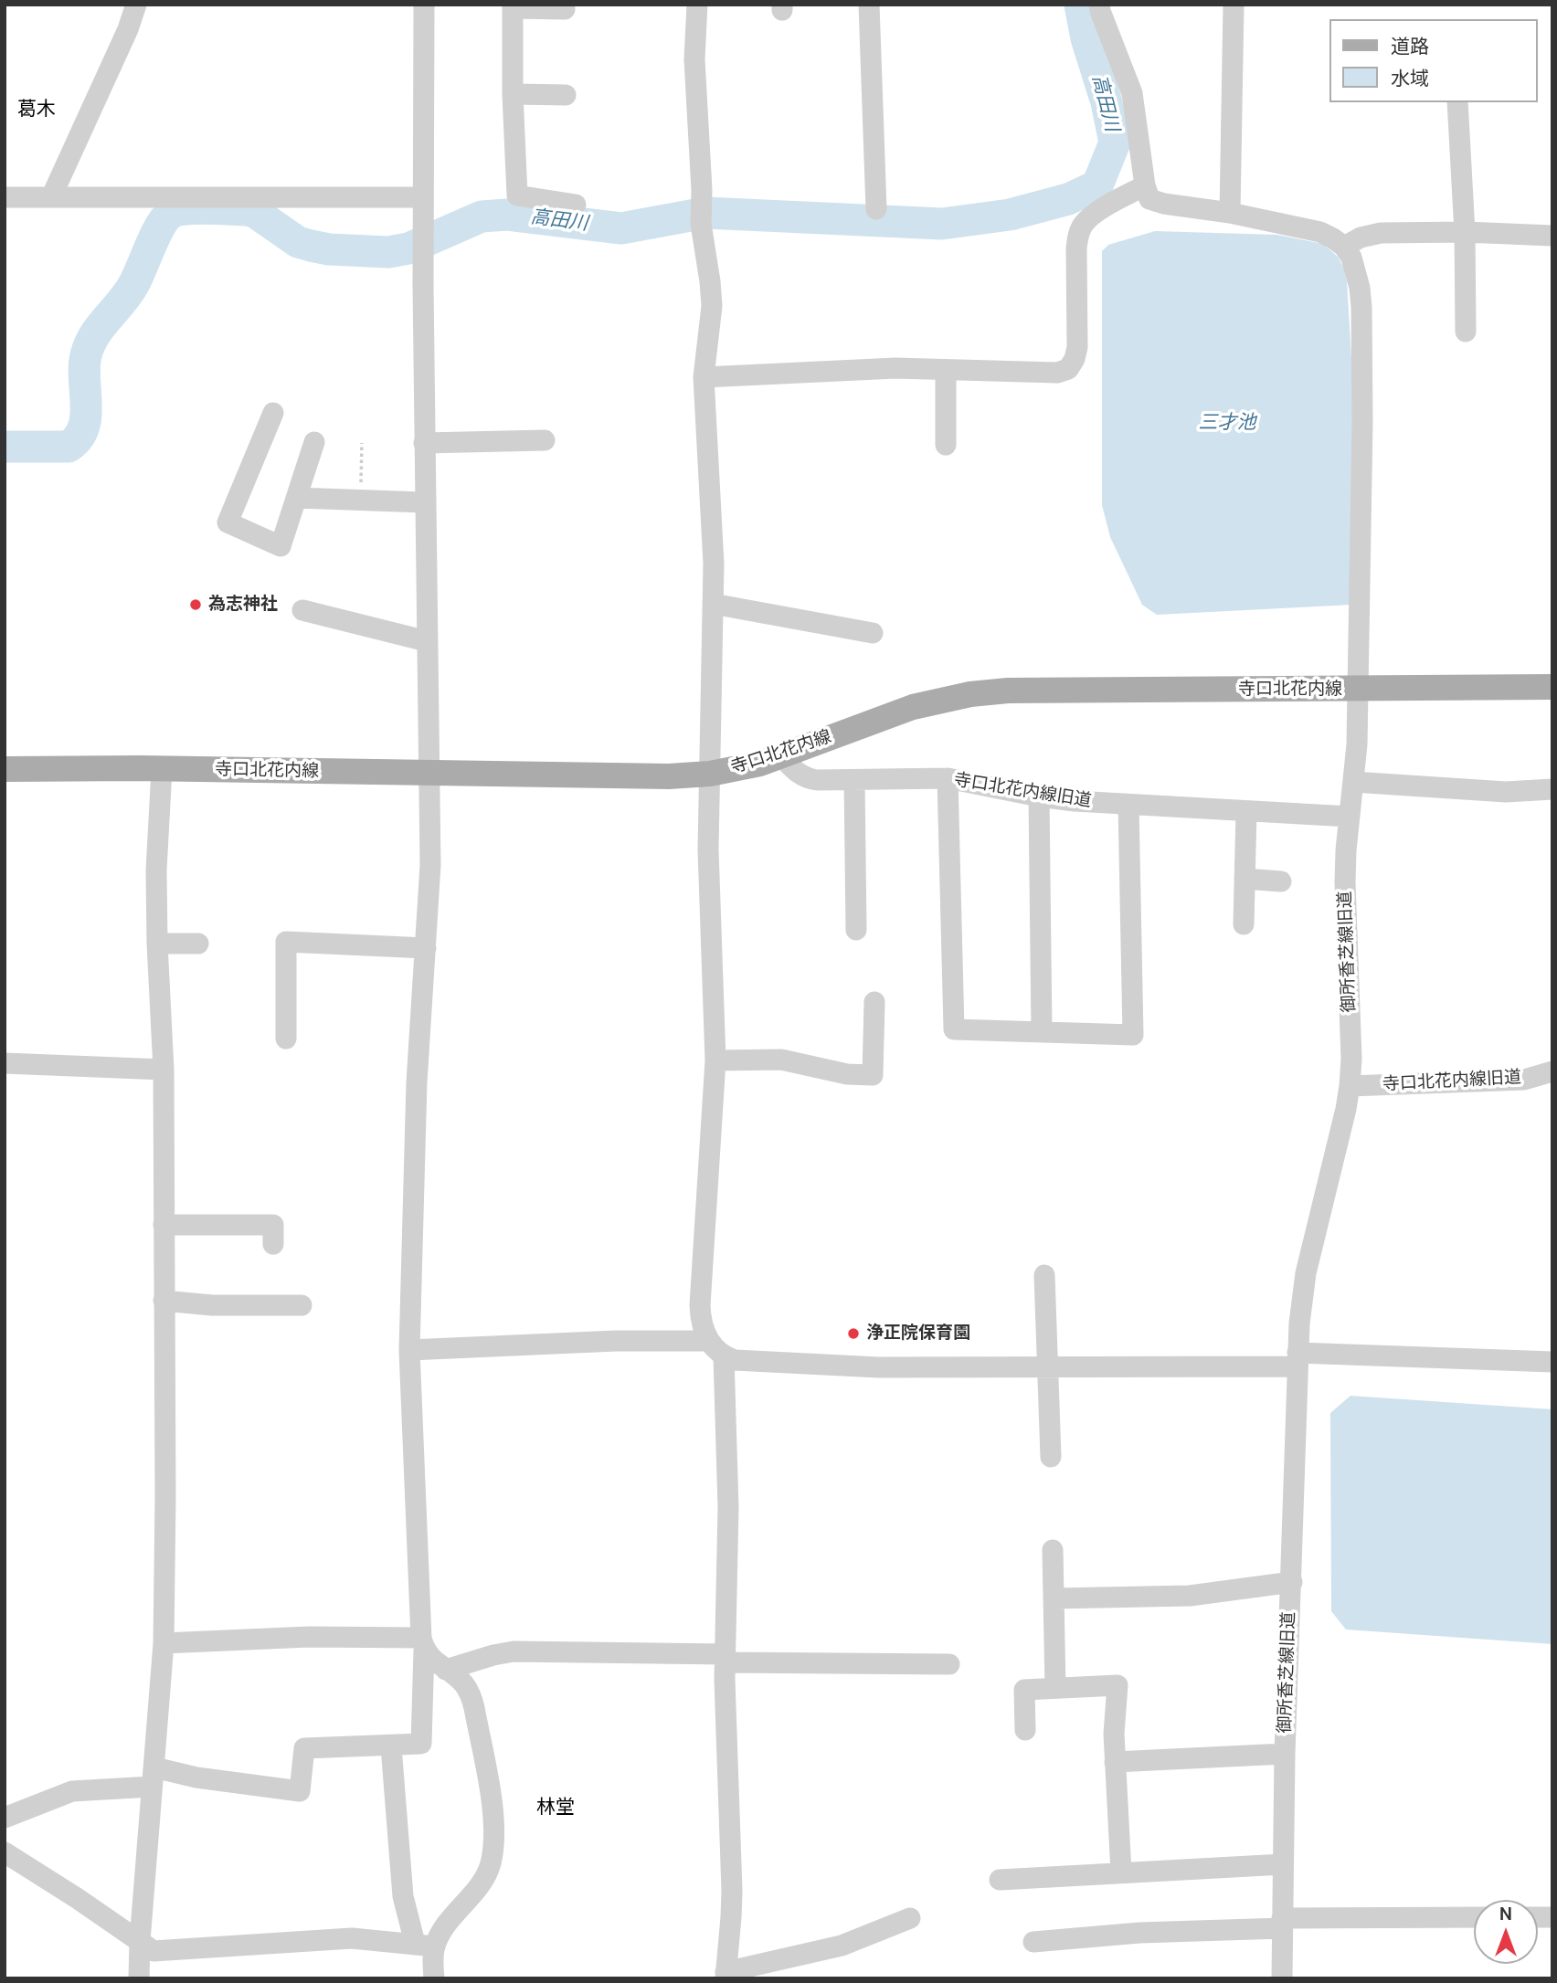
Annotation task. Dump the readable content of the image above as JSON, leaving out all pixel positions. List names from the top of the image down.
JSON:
{
  "streets": {
    "main road": ["寺口北花内線"],
    "street": ["寺口北花内線旧道", "御所香芝線旧道"]
  },
  "crossings": [
    ["寺口北花内線", "寺口北花内線旧道"],
    ["寺口北花内線", "御所香芝線旧道"],
    ["寺口北花内線旧道", "御所香芝線旧道"]
  ],
  "districts": ["葛木", "林堂"],
  "water": ["高田川", "三才池"],
  "places": ["為志神社", "浄正院保育園"],
  "legend": ["道路", "水域"],
  "north": "top"
}
